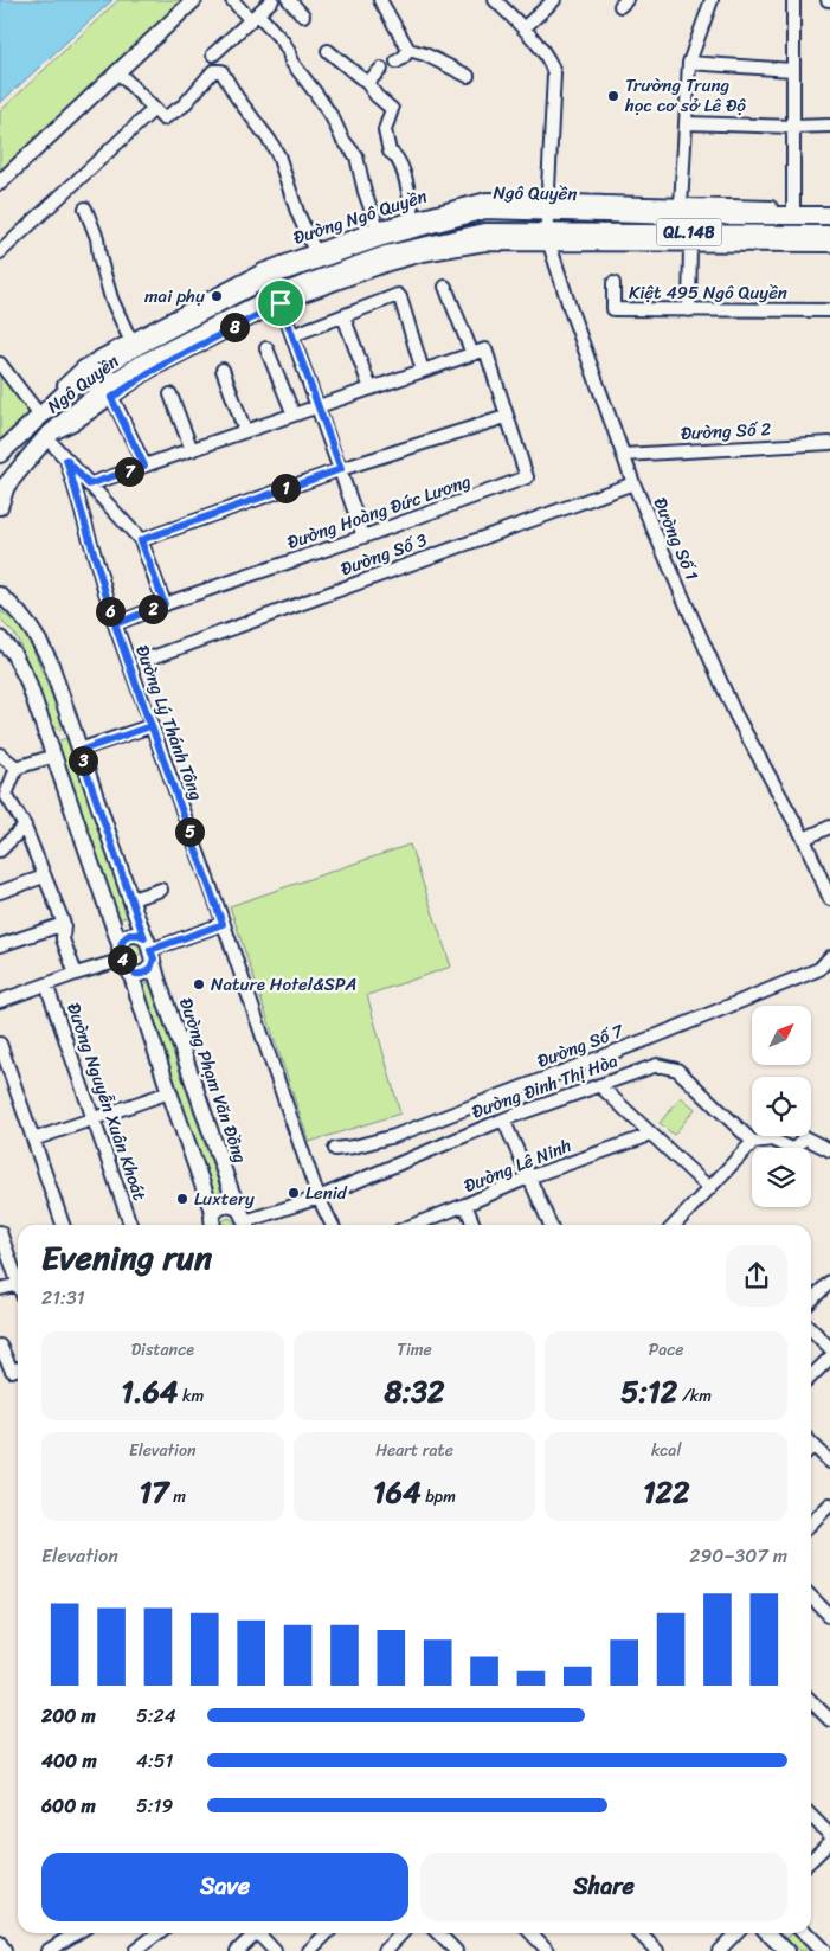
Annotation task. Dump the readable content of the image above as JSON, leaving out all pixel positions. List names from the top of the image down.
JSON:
{
  "streets": {
    "highway": ["Ngô Quyền", "Đường Ngô Quyền", "QL.14B"],
    "main road": ["Đường Phạm Văn Đồng"],
    "street": [
      "Kiệt 495 Ngô Quyền",
      "Đường Số 2",
      "Đường Hoàng Đức Lương",
      "Đường Số 1",
      "Đường Số 3",
      "Đường Lý Thánh Tông",
      "Đường Số 7",
      "Đường Đinh Thị Hòa",
      "Đường Nguyễn Xuân Khoát",
      "Đường Lê Ninh"
    ]
  },
  "crossings": [
    ["Ngô Quyền", "Đường Ngô Quyền"],
    ["Ngô Quyền", "QL.14B"],
    ["Ngô Quyền", "Đường Số 1"],
    ["Đường Ngô Quyền", "Đường Số 1"],
    ["Đường Số 2", "Đường Số 1"],
    ["Đường Hoàng Đức Lương", "Đường Lý Thánh Tông"],
    ["Đường Số 1", "Đường Số 3"],
    ["Đường Lý Thánh Tông", "Đường Đinh Thị Hòa"],
    ["Đường Phạm Văn Đồng", "Đường Đinh Thị Hòa"]
  ],
  "places": [
    "Trường Trung học cơ sở Lê Độ",
    "mai phụ",
    "Nature Hotel&SPA",
    "Lenid",
    "Luxtery"
  ],
  "north": "top right",
  "page": {
    "pins": [
      "8",
      "7",
      "1",
      "2",
      "6",
      "3",
      "5",
      "4"
    ],
    "heading": ["Evening run", "21:31"],
    "stats": [
      ["Distance", "1.64 km"],
      ["Time", "8:32"],
      ["Pace", "5:12 /km"],
      ["Elevation", "17 m"],
      ["Heart rate", "164 bpm"],
      ["kcal", "122"]
    ],
    "chart": ["Elevation", "290–307 m"],
    "list": [
      {
        "name": "200 m",
        "note": "5:24"
      },
      {
        "name": "400 m",
        "note": "4:51"
      },
      {
        "name": "600 m",
        "note": "5:19"
      }
    ],
    "buttons": ["Save", "Share"]
  }
}
